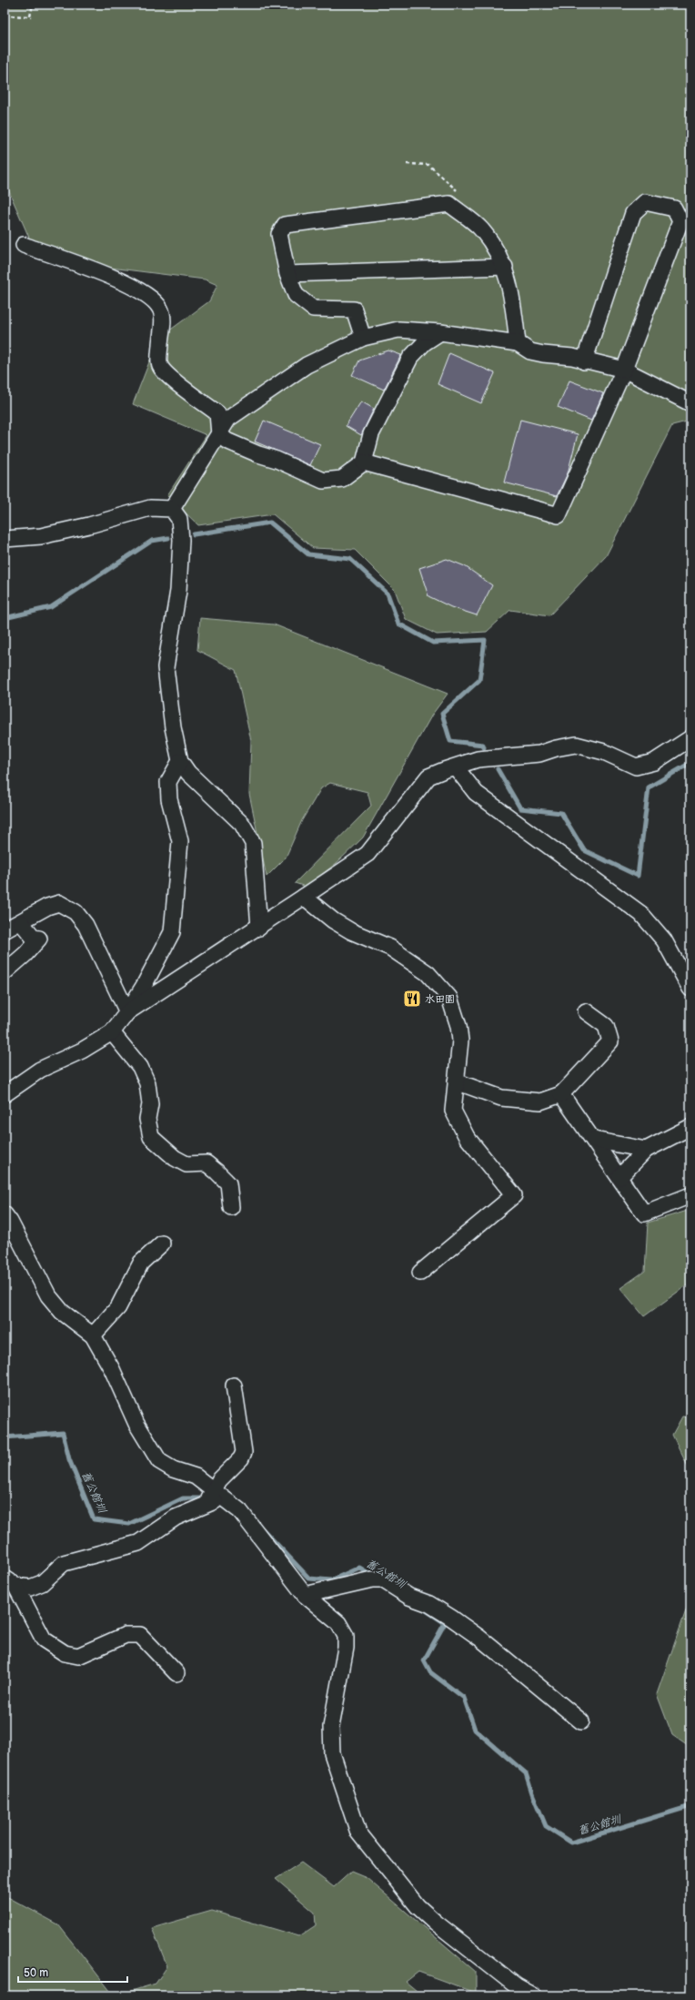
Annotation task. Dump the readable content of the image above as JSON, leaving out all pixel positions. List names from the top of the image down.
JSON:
{
  "water": ["舊公館圳"],
  "places": {
    "restaurant": ["水田園"]
  },
  "scale_bar": "50 m"
}
